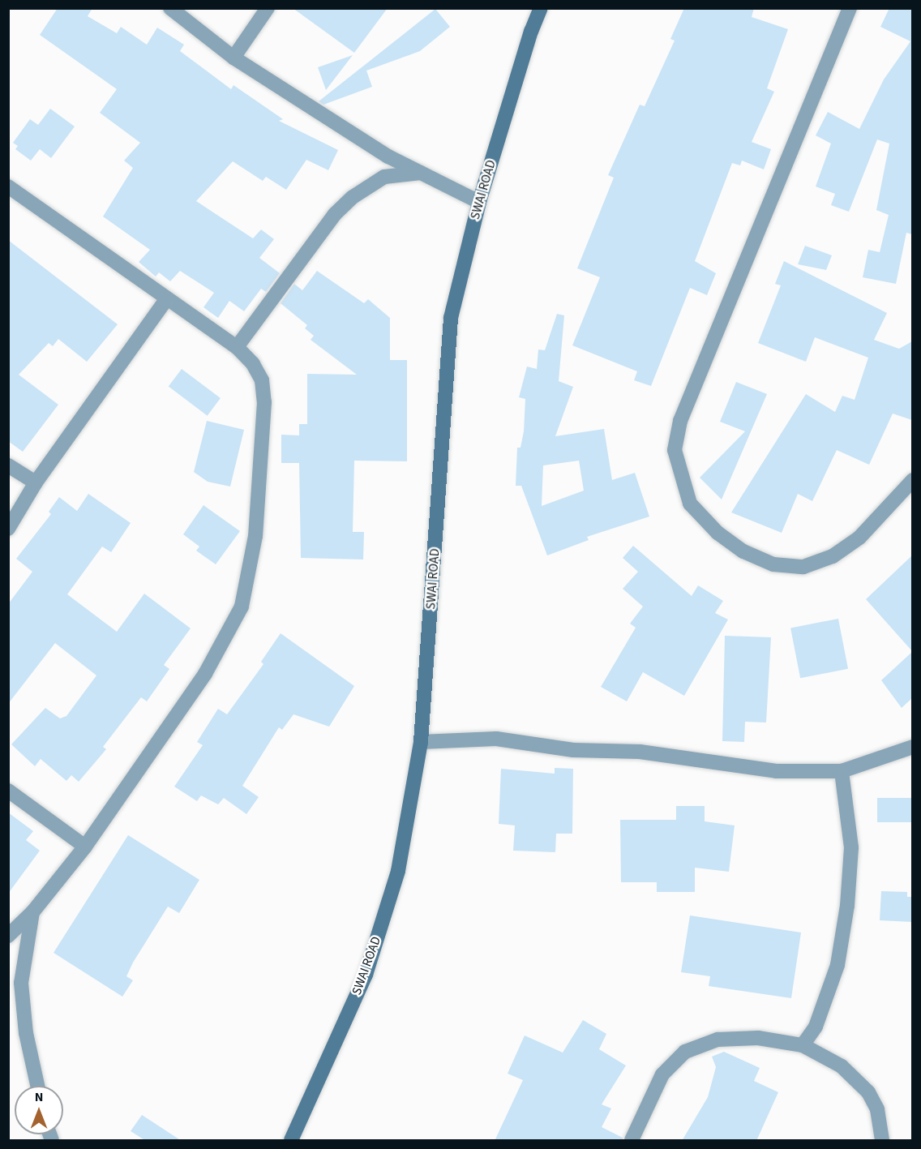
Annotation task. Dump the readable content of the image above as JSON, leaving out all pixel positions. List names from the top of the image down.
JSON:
{
  "streets": {
    "street": ["SWAI ROAD"]
  },
  "north": "top"
}
